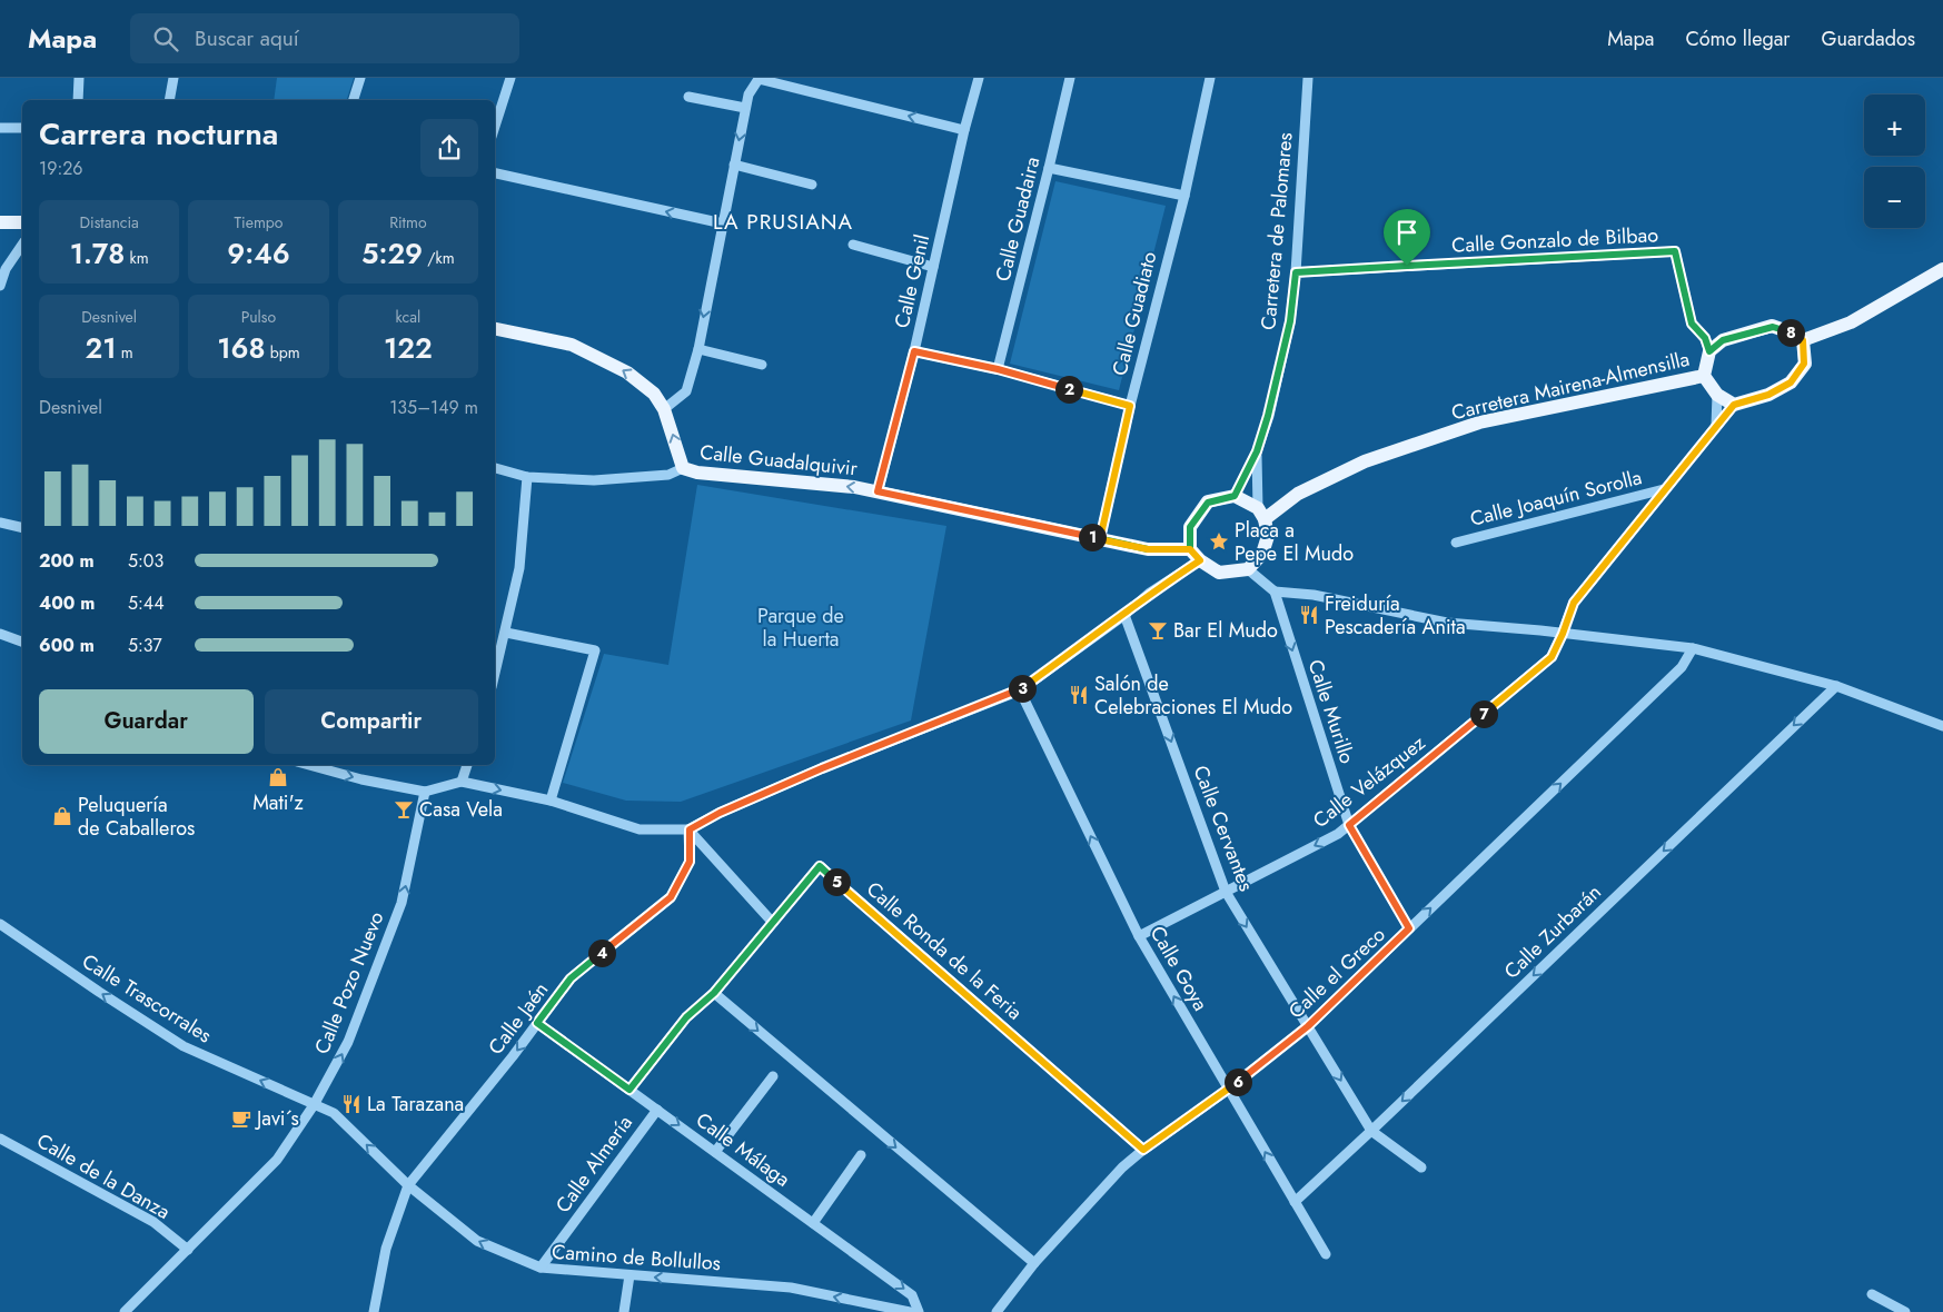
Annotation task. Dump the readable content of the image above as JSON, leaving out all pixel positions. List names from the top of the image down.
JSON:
{
  "streets": {
    "main road": ["Carretera Mairena-Almensilla", "Calle Guadalquivir"],
    "street": [
      "Calle Guadaira",
      "Carretera de Palomares",
      "Calle Gonzalo de Bilbao",
      "Calle Genil",
      "Calle Guadiato",
      "Calle Joaquín Sorolla",
      "Calle Murillo",
      "Calle Velázquez",
      "Calle Cervantes",
      "Calle Zurbarán",
      "Calle Ronda de la Feria",
      "Calle Goya",
      "Calle el Greco",
      "Calle Pozo Nuevo",
      "Calle Trascorrales",
      "Calle Jaén",
      "Calle Málaga",
      "Calle Almería",
      "Calle de la Danza",
      "Camino de Bollullos"
    ]
  },
  "crossings": [
    ["Carretera de Palomares", "Calle Gonzalo de Bilbao"],
    ["Carretera de Palomares", "Carretera Mairena-Almensilla"],
    ["Carretera de Palomares", "Calle Guadalquivir"],
    ["Calle Gonzalo de Bilbao", "Carretera Mairena-Almensilla"],
    ["Calle Gonzalo de Bilbao", "Calle Velázquez"],
    ["Calle Genil", "Calle Guadalquivir"],
    ["Calle Guadiato", "Calle Guadalquivir"],
    ["Carretera Mairena-Almensilla", "Calle Guadalquivir"],
    ["Carretera Mairena-Almensilla", "Calle Velázquez"],
    ["Calle Joaquín Sorolla", "Calle Velázquez"],
    ["Calle Murillo", "Calle Velázquez"],
    ["Calle Murillo", "Calle el Greco"],
    ["Calle Velázquez", "Calle Cervantes"],
    ["Calle Velázquez", "Calle Goya"],
    ["Calle Cervantes", "Calle Zurbarán"],
    ["Calle Cervantes", "Calle el Greco"],
    ["Calle Zurbarán", "Calle Goya"],
    ["Calle Ronda de la Feria", "Calle el Greco"],
    ["Calle Ronda de la Feria", "Calle Málaga"],
    ["Calle Goya", "Calle el Greco"],
    ["Calle Pozo Nuevo", "Calle Trascorrales"],
    ["Calle Pozo Nuevo", "Calle de la Danza"],
    ["Calle Pozo Nuevo", "Camino de Bollullos"],
    ["Calle Trascorrales", "Camino de Bollullos"],
    ["Calle Jaén", "Calle Málaga"],
    ["Calle Jaén", "Camino de Bollullos"],
    ["Calle Málaga", "Calle Almería"],
    ["Calle Almería", "Camino de Bollullos"]
  ],
  "one_way": [
    "Calle Murillo",
    "Calle Cervantes",
    "Calle Zurbarán",
    "Calle Goya",
    "Calle el Greco",
    "Calle Pozo Nuevo",
    "Calle Trascorrales",
    "Calle Málaga",
    "Camino de Bollullos"
  ],
  "districts": ["LA PRUSIANA"],
  "parks": ["Parque de la Huerta"],
  "places": {
    "place": ["Placa a Pepe El Mudo"],
    "restaurant": ["Freiduría Pescadería Anita", "Salón de Celebraciones El Mudo", "La Tarazana"],
    "bar": ["Bar El Mudo", "Casa Vela"],
    "shop": ["Mati'z", "Peluquería de Caballeros"],
    "cafe": ["Javi´s"]
  },
  "page": {
    "header": "Mapa",
    "search": "Buscar aquí",
    "nav": ["Mapa", "Cómo llegar", "Guardados"],
    "map_buttons": ["+", "−"],
    "heading": ["Carrera nocturna", "19:26"],
    "stats": [
      ["Distancia", "1.78 km"],
      ["Tiempo", "9:46"],
      ["Ritmo", "5:29 /km"],
      ["Desnivel", "21 m"],
      ["Pulso", "168 bpm"],
      ["kcal", "122"]
    ],
    "pins": [
      "8",
      "2",
      "1",
      "3",
      "7",
      "5",
      "4",
      "6"
    ],
    "chart": ["Desnivel", "135–149 m"],
    "list": [
      {
        "name": "200 m",
        "note": "5:03"
      },
      {
        "name": "400 m",
        "note": "5:44"
      },
      {
        "name": "600 m",
        "note": "5:37"
      }
    ],
    "buttons": ["Guardar", "Compartir"]
  }
}
